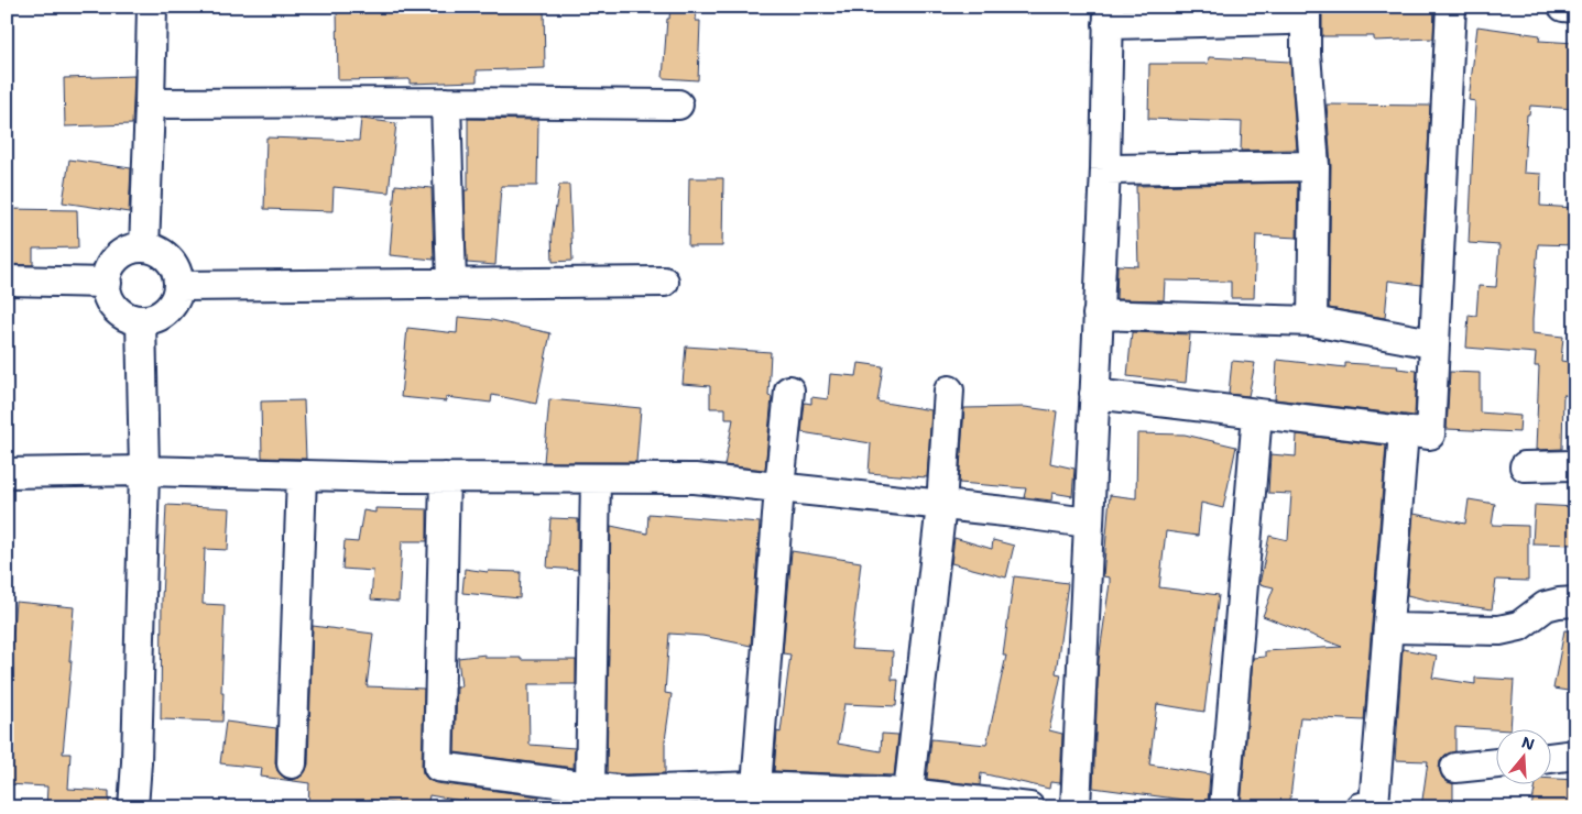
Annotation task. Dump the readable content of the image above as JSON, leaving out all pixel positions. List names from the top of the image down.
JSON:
{
  "north": "top"
}
